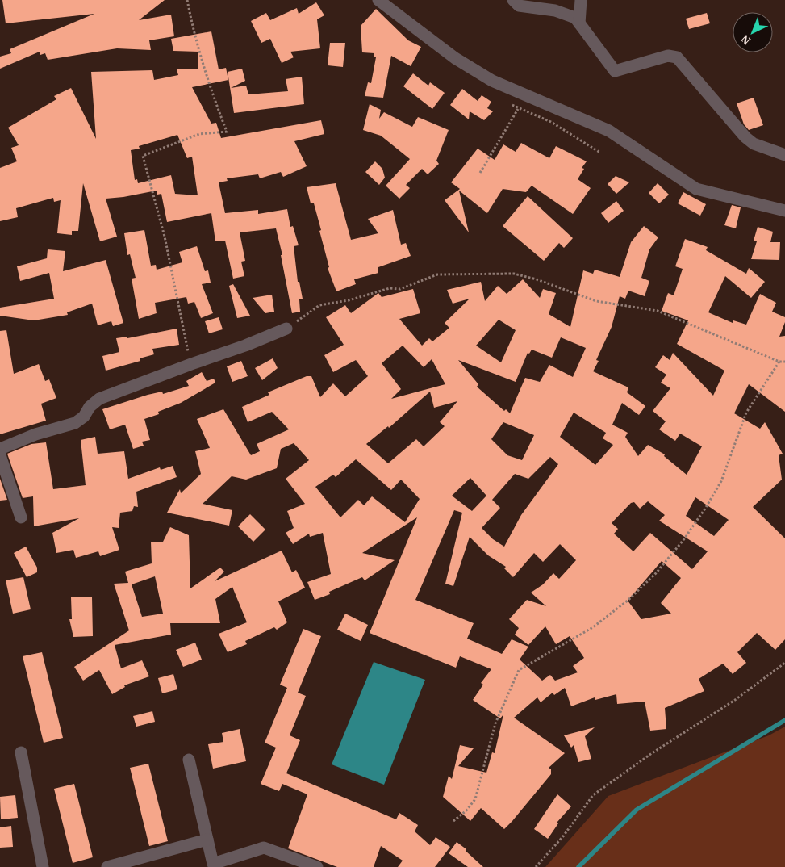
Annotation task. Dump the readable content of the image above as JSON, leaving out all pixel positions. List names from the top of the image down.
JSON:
{
  "north": "bottom left"
}
